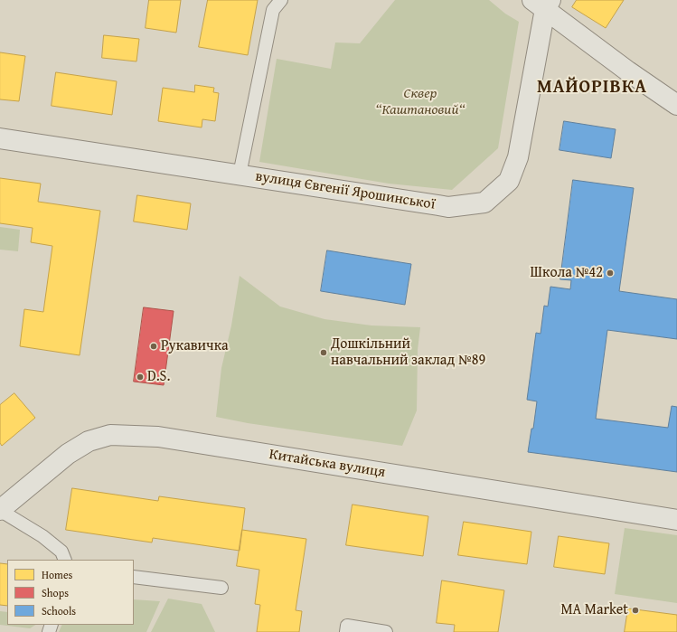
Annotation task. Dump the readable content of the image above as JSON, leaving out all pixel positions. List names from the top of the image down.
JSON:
{
  "streets": {
    "street": ["вулиця Євгенії Ярошинської", "Китайська вулиця"]
  },
  "districts": ["МАЙОРІВКА"],
  "parks": ["Сквер “Каштановий“"],
  "places": [
    "Школа №42",
    "Рукавичка",
    "Дошкільний навчальний заклад №89",
    "D.S.",
    "MA Market"
  ],
  "legend": ["Homes", "Shops", "Schools"]
}
